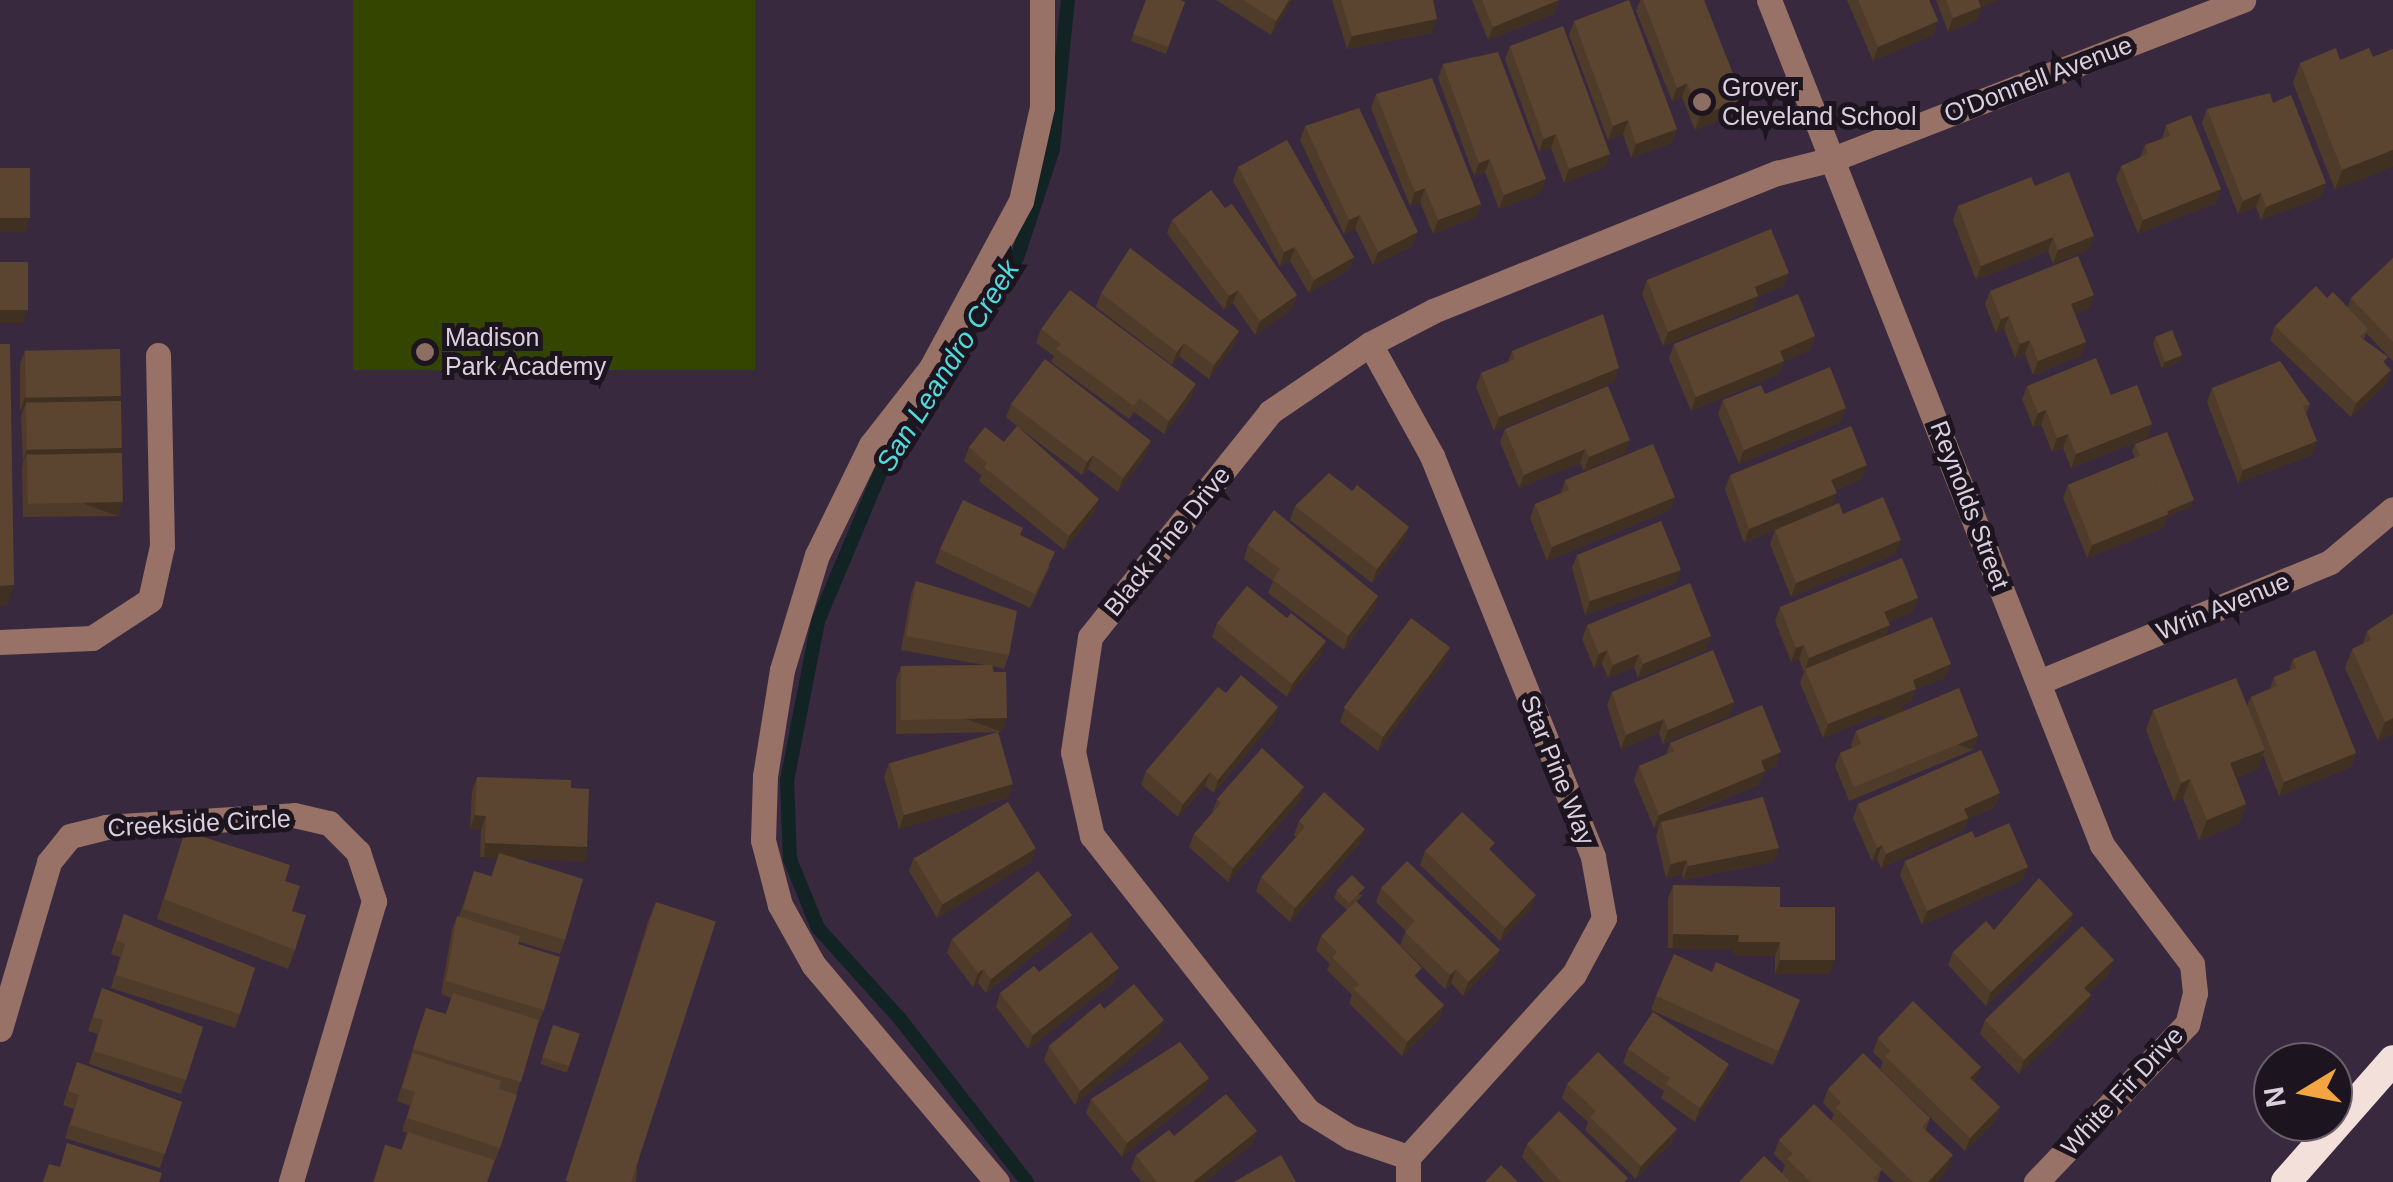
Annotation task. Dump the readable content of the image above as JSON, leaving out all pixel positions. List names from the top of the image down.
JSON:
{
  "streets": {
    "street": [
      "O'Donnell Avenue",
      "Reynolds Street",
      "Black Pine Drive",
      "Wrin Avenue",
      "Star Pine Way",
      "Creekside Circle",
      "White Fir Drive"
    ]
  },
  "crossings": [
    ["O'Donnell Avenue", "Reynolds Street"],
    ["O'Donnell Avenue", "Black Pine Drive"],
    ["Reynolds Street", "Black Pine Drive"],
    ["Reynolds Street", "Wrin Avenue"],
    ["Reynolds Street", "White Fir Drive"],
    ["Black Pine Drive", "Star Pine Way"]
  ],
  "water": ["San Leandro Creek"],
  "places": ["Grover Cleveland School", "Madison Park Academy"],
  "north": "left"
}
